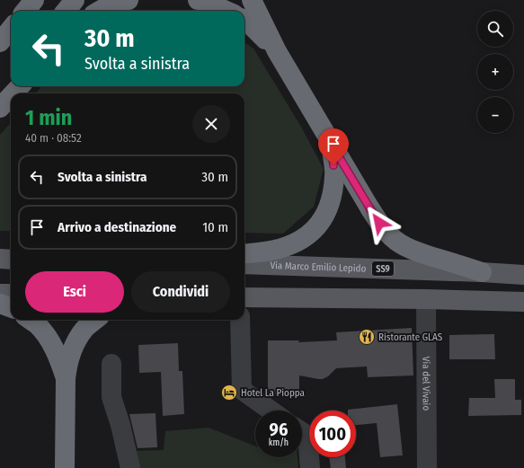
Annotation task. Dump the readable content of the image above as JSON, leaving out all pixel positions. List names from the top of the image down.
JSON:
{
  "streets": {
    "main road": ["Via Marco Emilio Lepido", "SS9"],
    "street": ["Via del Vivaio"]
  },
  "places": {
    "restaurant": ["Ristorante GLAS"],
    "hotel": ["Hotel La Pioppa"]
  },
  "page": {
    "map_buttons": ["+", "−"],
    "turn": ["30 m", "Svolta a sinistra"],
    "heading": ["1 min", "40 m · 08:52"],
    "list": [
      {
        "name": "Svolta a sinistra",
        "value": "30 m"
      },
      {
        "name": "Arrivo a destinazione",
        "value": "10 m"
      }
    ],
    "buttons": ["Esci", "Condividi"],
    "speed": "96 km/h",
    "limit": "100"
  }
}
